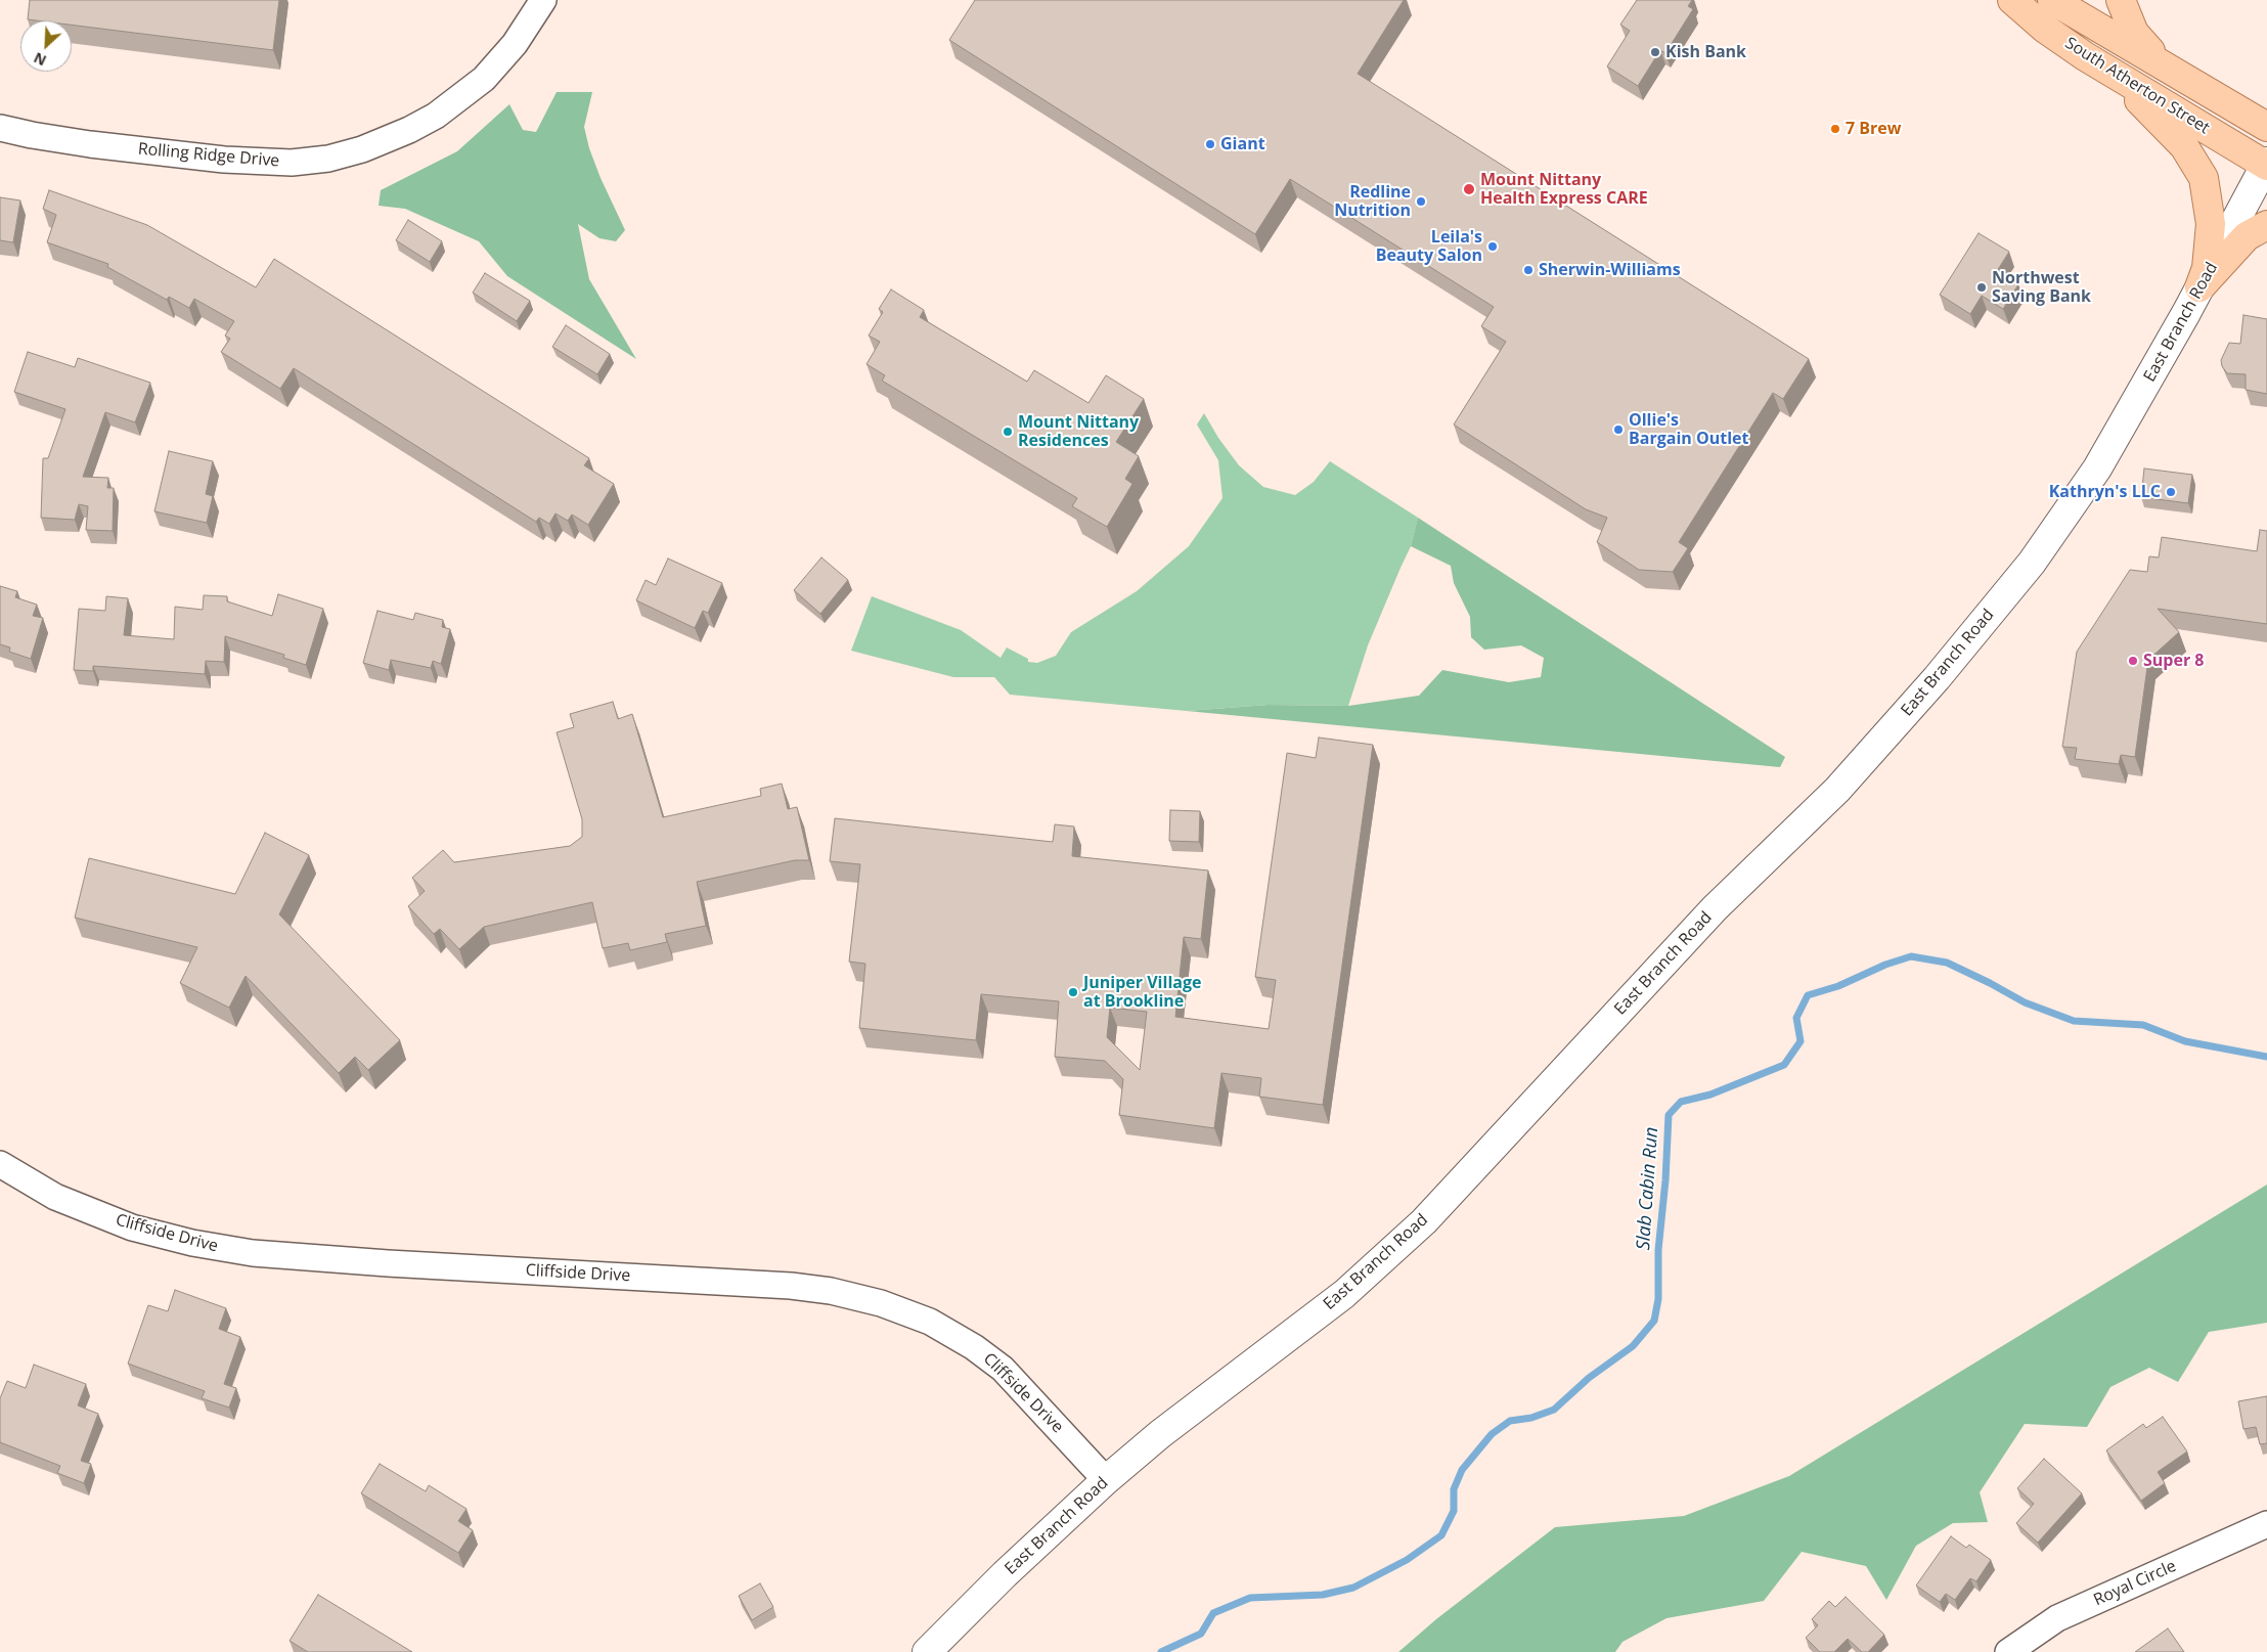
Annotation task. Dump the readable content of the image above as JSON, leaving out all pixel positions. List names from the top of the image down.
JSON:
{
  "streets": {
    "main road": ["South Atherton Street", "East Branch Road"],
    "street": ["Rolling Ridge Drive", "Cliffside Drive", "Royal Circle"]
  },
  "crossings": [
    ["South Atherton Street", "East Branch Road"],
    ["East Branch Road", "Cliffside Drive"]
  ],
  "water": ["Slab Cabin Run"],
  "places": [
    "Kish Bank",
    "7 Brew",
    "Giant",
    "Mount Nittany Health Express CARE",
    "Redline Nutrition",
    "Leila's Beauty Salon",
    "Sherwin-Williams",
    "Northwest Saving Bank",
    "Ollie's Bargain Outlet",
    "Mount Nittany Residences",
    "Kathryn's LLC",
    "Super 8",
    "Juniper Village at Brookline"
  ],
  "north": "bottom left"
}
